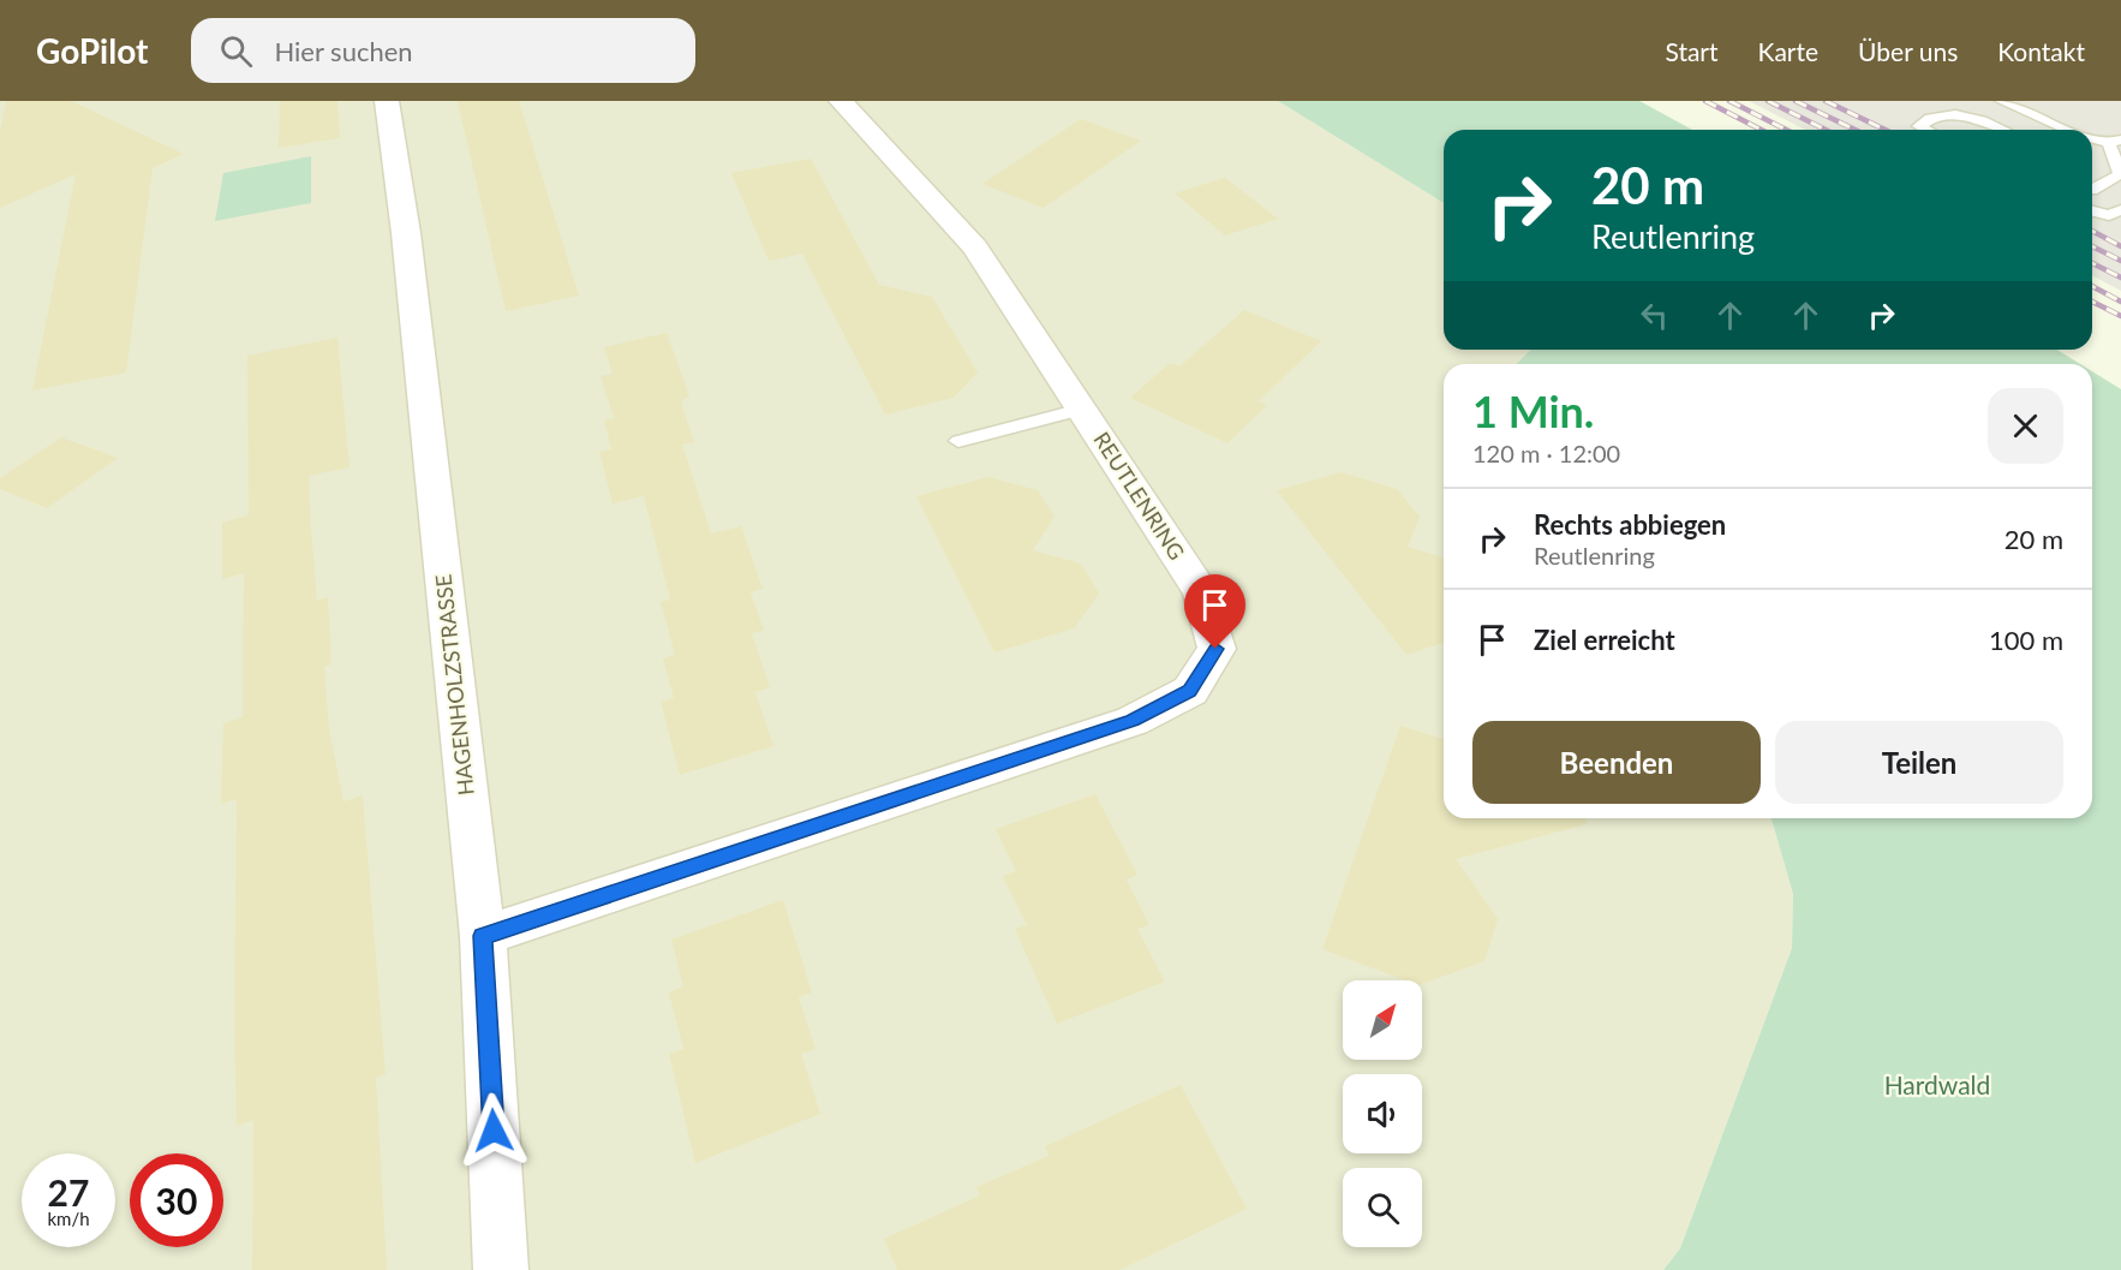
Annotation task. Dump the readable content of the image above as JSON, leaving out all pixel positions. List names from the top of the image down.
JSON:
{
  "streets": {
    "street": ["REUTLENRING", "HAGENHOLZSTRASSE"]
  },
  "crossings": [
    ["REUTLENRING", "HAGENHOLZSTRASSE"]
  ],
  "parks": ["Hardwald"],
  "north": "top right",
  "page": {
    "header": "GoPilot",
    "search": "Hier suchen",
    "nav": [
      "Start",
      "Karte",
      "Über uns",
      "Kontakt"
    ],
    "turn": ["20 m", "Reutlenring"],
    "heading": ["1 Min.", "120 m · 12:00"],
    "list": [
      {
        "name": "Rechts abbiegen",
        "note": "Reutlenring",
        "value": "20 m"
      },
      {
        "name": "Ziel erreicht",
        "value": "100 m"
      }
    ],
    "buttons": ["Beenden", "Teilen"],
    "speed": "27 km/h",
    "limit": "30"
  }
}
